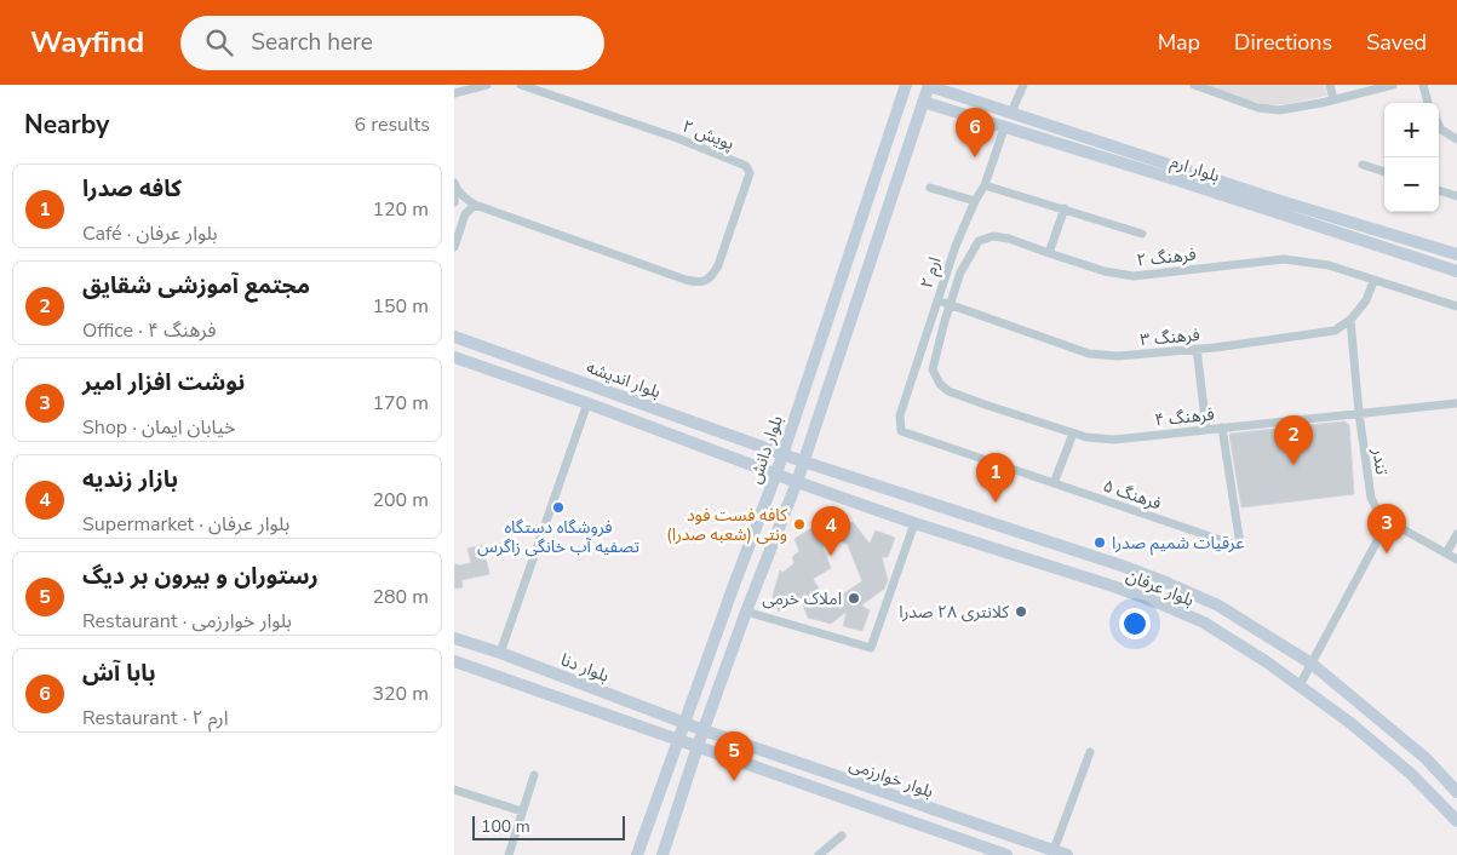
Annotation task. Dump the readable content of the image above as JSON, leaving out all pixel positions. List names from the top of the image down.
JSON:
{
  "streets": {
    "street": [
      "پویش ۲",
      "بلوار ارم",
      "فرهنگ ۲",
      "ارم ۲",
      "فرهنگ ۳",
      "بلوار اندیشه",
      "فرهنگ ۴",
      "بلوار دانش",
      "تندر",
      "فرهنگ ۵",
      "بلوار عرفان",
      "بلوار دنا",
      "بلوار خوارزمی"
    ]
  },
  "crossings": [
    ["بلوار ارم", "ارم ۲"],
    ["فرهنگ ۲", "فرهنگ ۳"],
    ["فرهنگ ۲", "فرهنگ ۴"],
    ["ارم ۲", "فرهنگ ۳"],
    ["ارم ۲", "فرهنگ ۵"],
    ["فرهنگ ۳", "تندر"],
    ["بلوار اندیشه", "بلوار دانش"],
    ["بلوار اندیشه", "بلوار عرفان"],
    ["فرهنگ ۴", "تندر"],
    ["فرهنگ ۴", "فرهنگ ۵"],
    ["بلوار دانش", "بلوار دنا"],
    ["بلوار دنا", "بلوار خوارزمی"]
  ],
  "places": [
    "فروشگاه دستگاه تصفیه آب خانگی زاگرس",
    "کافه فست فود ونتی (شعبه صدرا)",
    "عرقیات شمیم صدرا",
    "املاک خرمی",
    "کلانتری ۲۸ صدرا"
  ],
  "scale_bar": "100 m",
  "page": {
    "header": "Wayfind",
    "search": "Search here",
    "nav": ["Map", "Directions", "Saved"],
    "heading": ["Nearby", "6 results"],
    "map_buttons": ["+", "−"],
    "pins": [
      "6",
      "2",
      "1",
      "3",
      "4",
      "5"
    ],
    "list": [
      {
        "mark": "1",
        "name": "کافه صدرا",
        "note": "Café · بلوار عرفان",
        "value": "120 m"
      },
      {
        "mark": "2",
        "name": "مجتمع آموزشی شقایق",
        "note": "Office · فرهنگ ۴",
        "value": "150 m"
      },
      {
        "mark": "3",
        "name": "نوشت افزار امیر",
        "note": "Shop · خیابان ایمان",
        "value": "170 m"
      },
      {
        "mark": "4",
        "name": "بازار زندیه",
        "note": "Supermarket · بلوار عرفان",
        "value": "200 m"
      },
      {
        "mark": "5",
        "name": "رستوران و بیرون بر دیگ",
        "note": "Restaurant · بلوار خوارزمی",
        "value": "280 m"
      },
      {
        "mark": "6",
        "name": "بابا آش",
        "note": "Restaurant · ارم ۲",
        "value": "320 m"
      }
    ],
    "scale": "100 m"
  }
}
